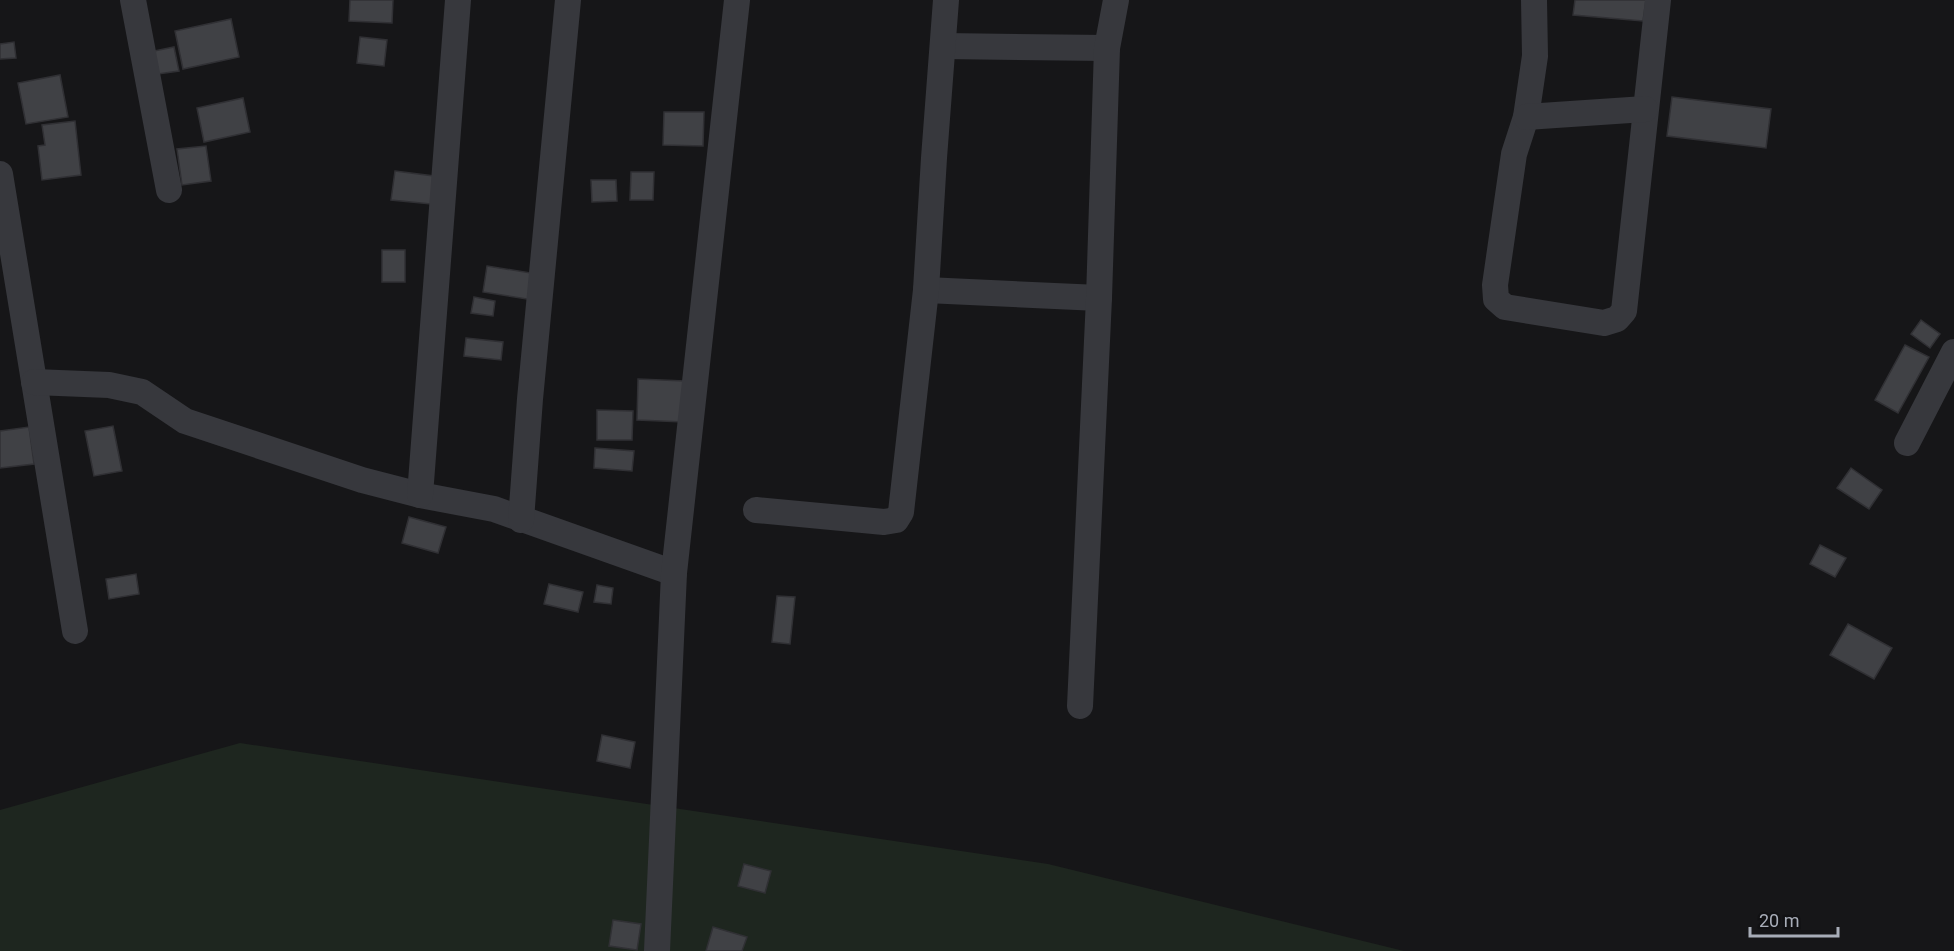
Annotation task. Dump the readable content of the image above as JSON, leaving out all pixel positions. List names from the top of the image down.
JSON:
{
  "scale_bar": "20 m"
}
